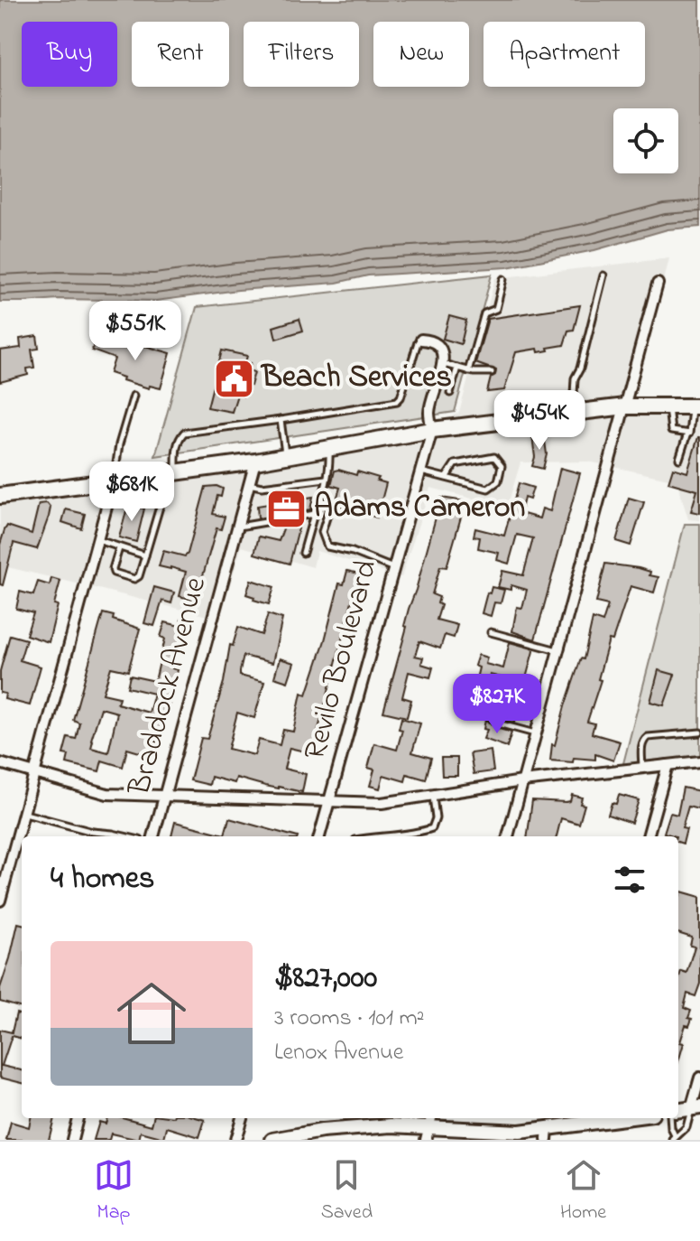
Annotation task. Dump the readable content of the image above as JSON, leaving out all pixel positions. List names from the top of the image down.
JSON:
{
  "streets": {
    "street": ["Revilo Boulevard", "Braddock Avenue"]
  },
  "places": {
    "public building": ["Beach Services"],
    "office": ["Adams Cameron"]
  },
  "page": {
    "chip": [
      "Buy",
      "Rent",
      "Filters",
      "New",
      "Apartment"
    ],
    "price": [
      "$551K",
      "$454K",
      "$681K",
      "$827K"
    ],
    "heading": "4 homes",
    "list": [
      {
        "name": "$827,000",
        "note": "3 rooms · 101 m² · Lenox Avenue"
      }
    ],
    "tabs": ["Map", "Saved", "Home"]
  }
}
